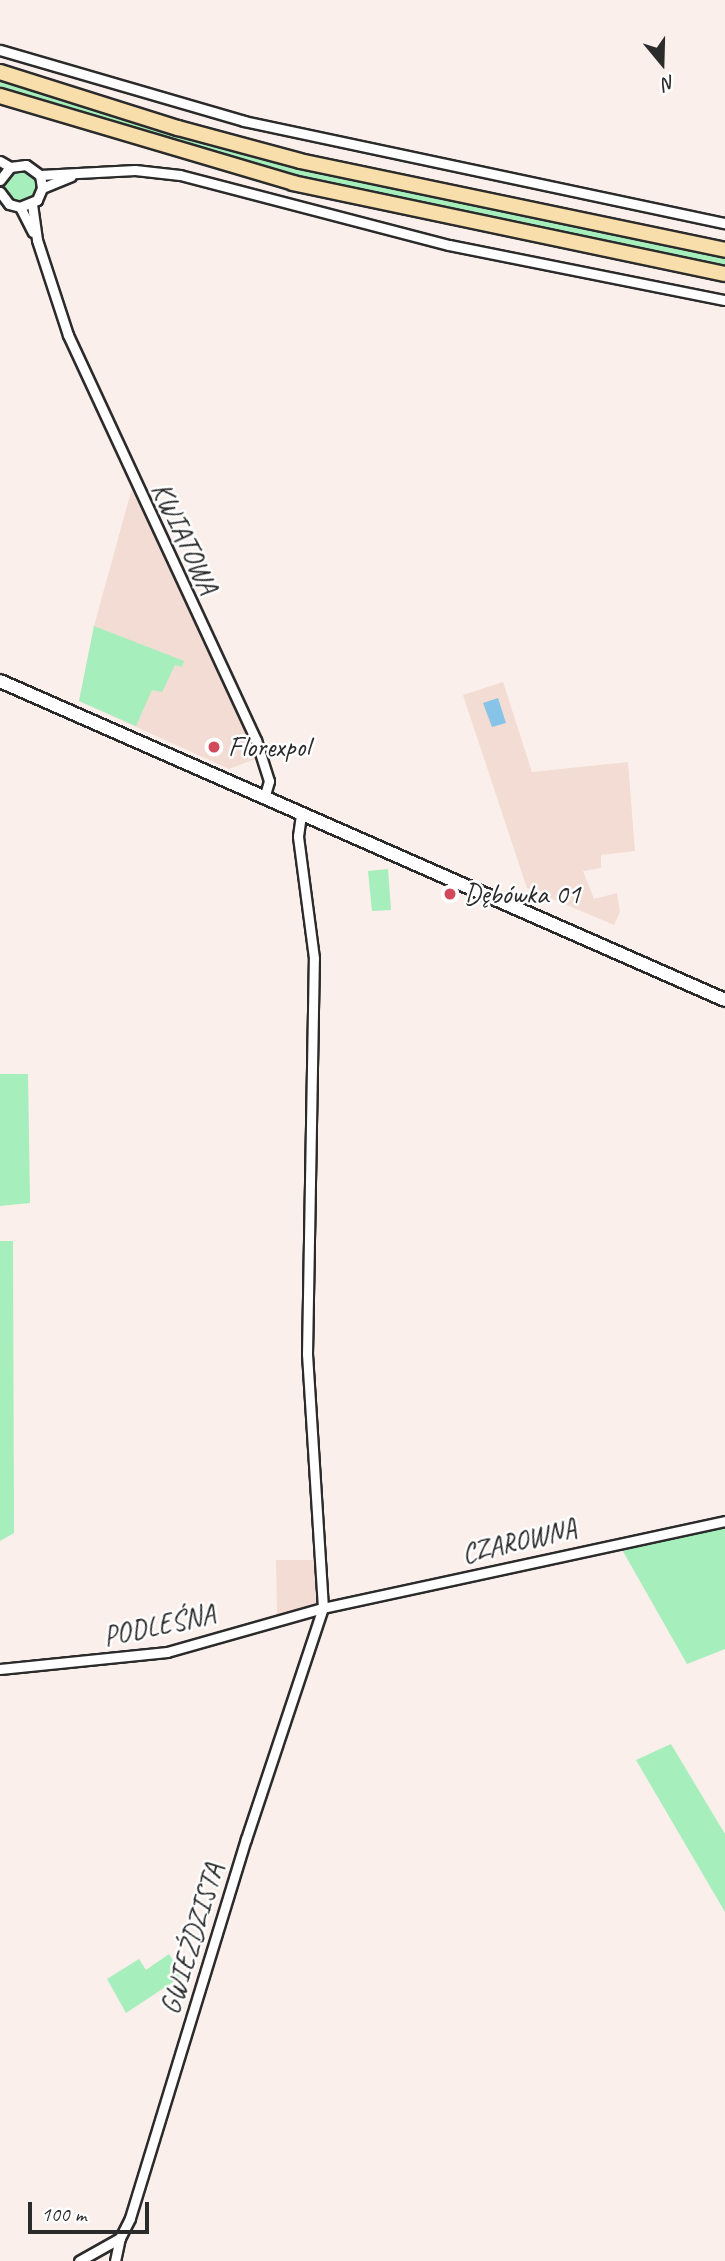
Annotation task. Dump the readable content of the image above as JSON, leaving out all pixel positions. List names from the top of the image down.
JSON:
{
  "streets": {
    "street": [
      "KWIATOWA",
      "CZAROWNA",
      "PODLEŚNA",
      "GWIEŹDZISTA"
    ]
  },
  "crossings": [
    ["CZAROWNA", "PODLEŚNA"],
    ["CZAROWNA", "GWIEŹDZISTA"],
    ["PODLEŚNA", "GWIEŹDZISTA"]
  ],
  "places": ["Florexpol", "Dębówka 01"],
  "scale_bar": "100 m",
  "north": "bottom"
}
